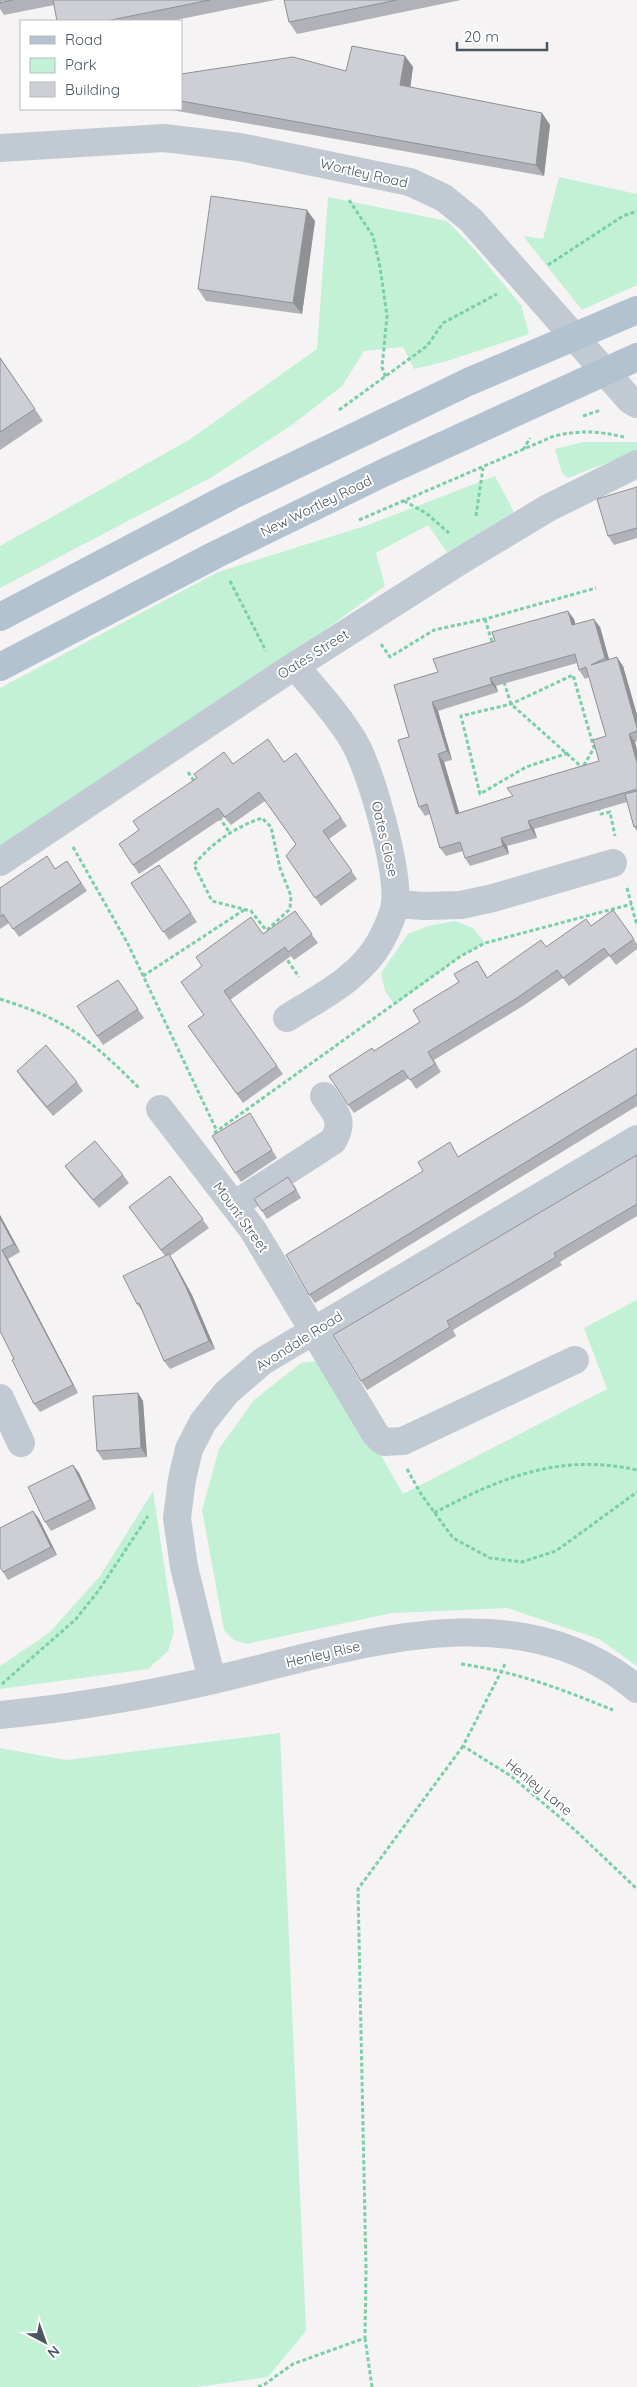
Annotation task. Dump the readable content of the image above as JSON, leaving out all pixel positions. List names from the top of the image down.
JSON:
{
  "streets": {
    "main road": ["New Wortley Road"],
    "street": [
      "Wortley Road",
      "Oates Street",
      "Oates Close",
      "Mount Street",
      "Avondale Road",
      "Henley Rise"
    ],
    "path": ["Henley Lane"]
  },
  "crossings": [
    ["Oates Street", "Oates Close"],
    ["Mount Street", "Avondale Road"],
    ["Avondale Road", "Henley Rise"]
  ],
  "legend": ["Road", "Park", "Building"],
  "scale_bar": "20 m",
  "north": "bottom right"
}
